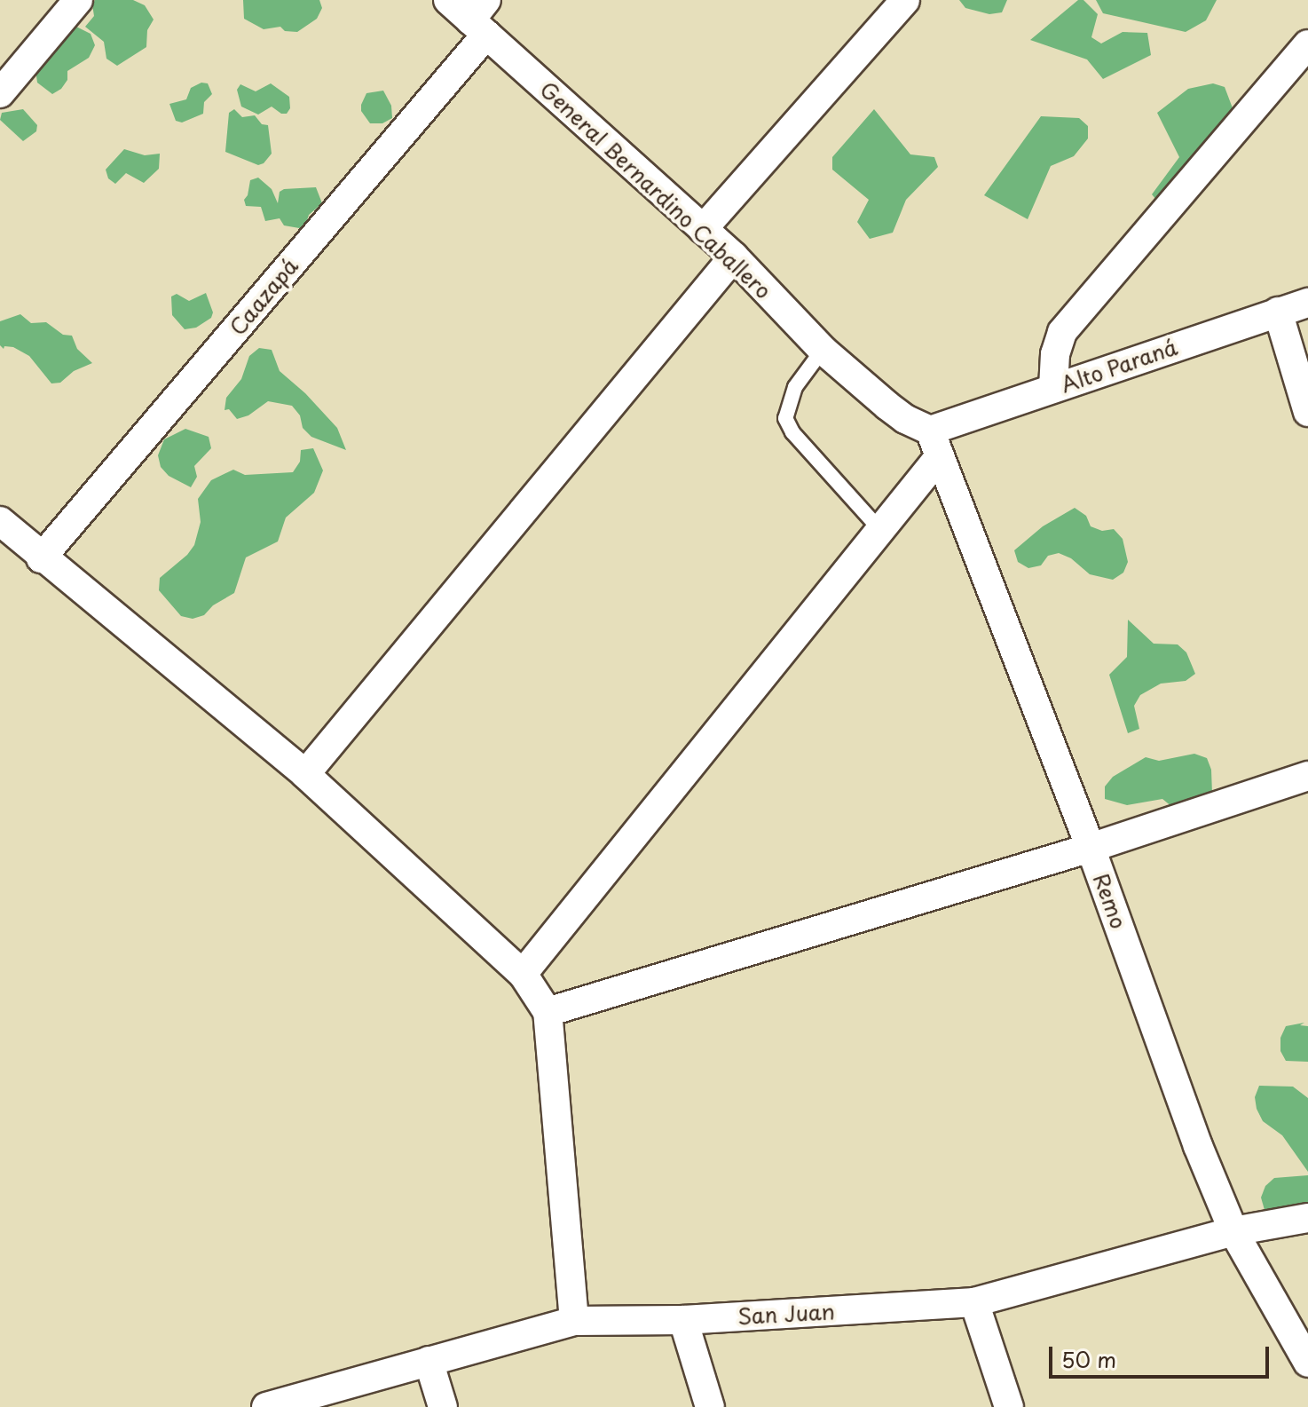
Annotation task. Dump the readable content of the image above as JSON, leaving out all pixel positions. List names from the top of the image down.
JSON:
{
  "streets": {
    "street": [
      "General Bernardino Caballero",
      "Caazapá",
      "Alto Paraná",
      "Remo",
      "San Juan"
    ]
  },
  "crossings": [
    ["General Bernardino Caballero", "Caazapá"],
    ["General Bernardino Caballero", "Alto Paraná"],
    ["General Bernardino Caballero", "Remo"],
    ["Alto Paraná", "Remo"],
    ["Remo", "San Juan"]
  ],
  "scale_bar": "50 m"
}
